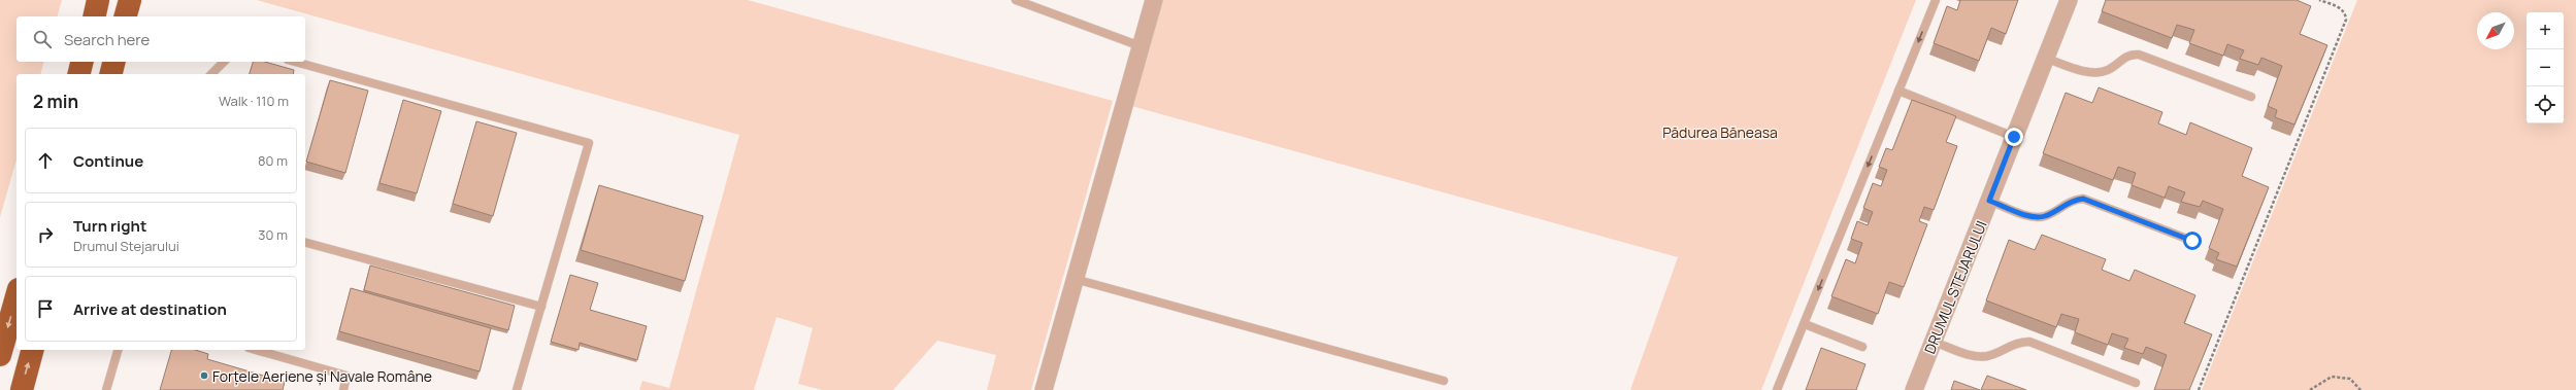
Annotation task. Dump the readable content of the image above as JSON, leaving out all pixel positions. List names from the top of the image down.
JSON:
{
  "streets": {
    "street": ["DRUMUL STEJARULUI"]
  },
  "parks": ["Pădurea Băneasa"],
  "places": ["Forțele Aeriene și Navale Române"],
  "north": "bottom left",
  "page": {
    "map_buttons": ["+", "−"],
    "search": "Search here",
    "heading": ["2 min", "Walk · 110 m"],
    "list": [
      ["Continue", "80 m"],
      ["Turn right", "Drumul Stejarului", "30 m"],
      "Arrive at destination"
    ]
  }
}
